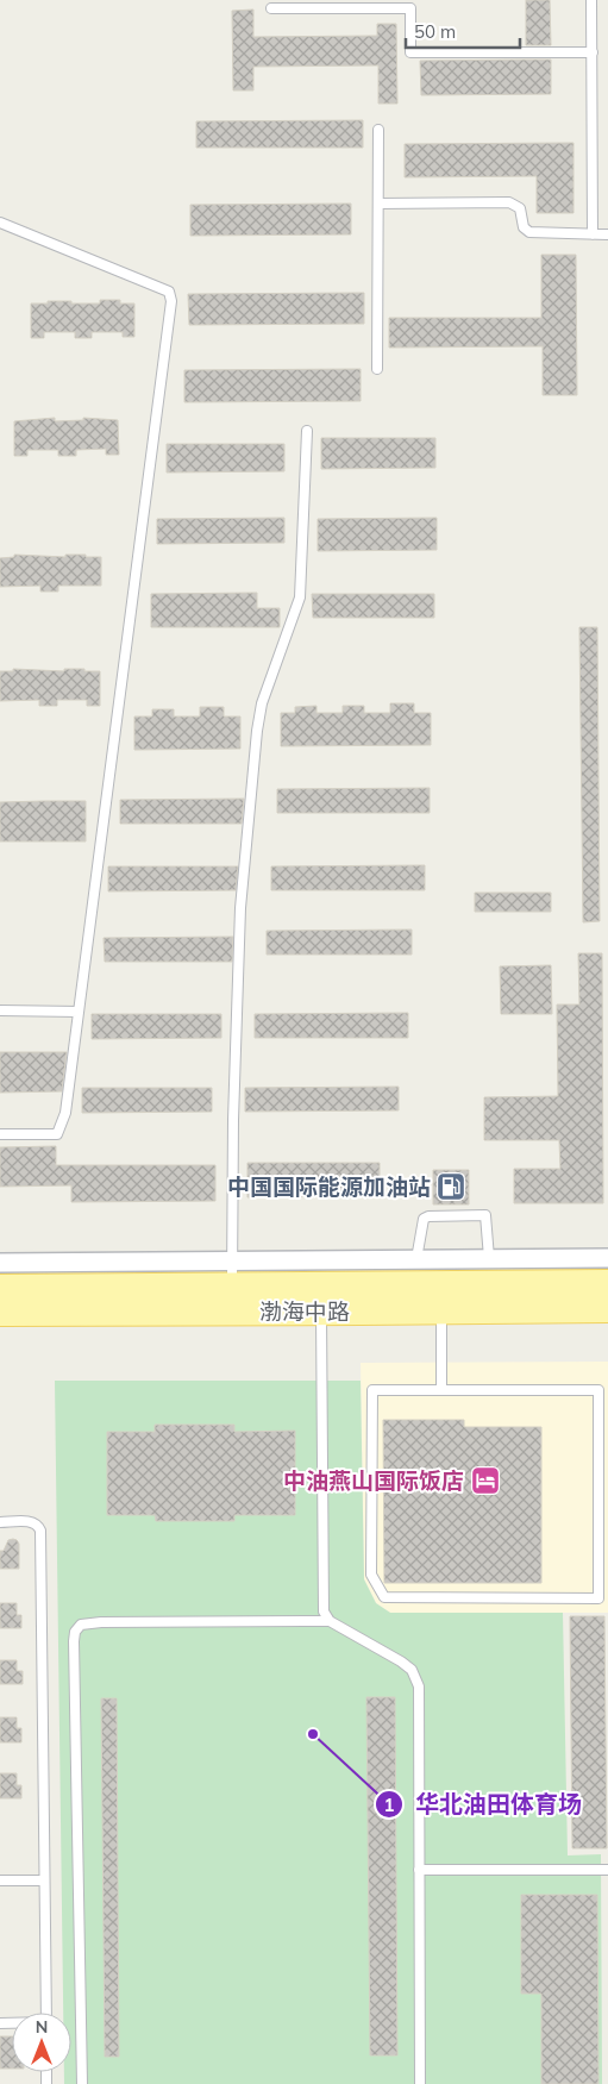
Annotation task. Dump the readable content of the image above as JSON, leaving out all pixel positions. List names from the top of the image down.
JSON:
{
  "streets": {
    "main road": ["渤海中路"]
  },
  "places": {
    "fuel station": ["中国国际能源加油站"],
    "hotel": ["中油燕山国际饭店"],
    "other": ["华北油田体育场"]
  },
  "scale_bar": "50 m",
  "north": "top"
}
